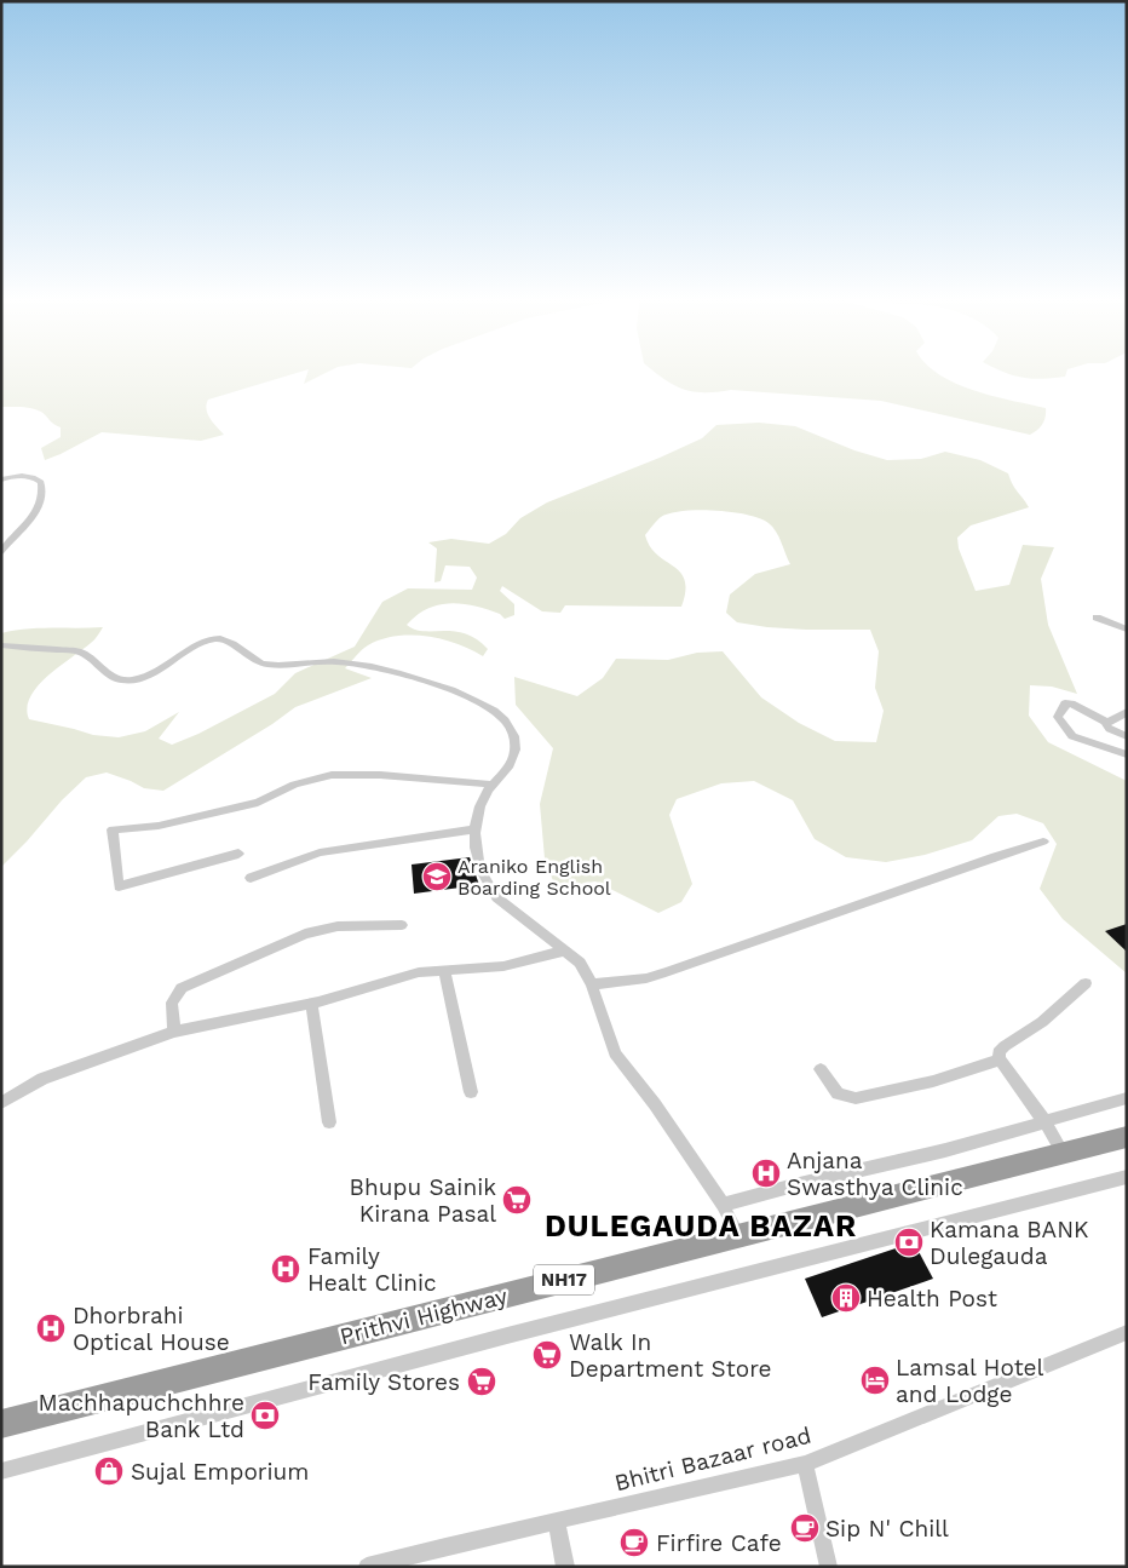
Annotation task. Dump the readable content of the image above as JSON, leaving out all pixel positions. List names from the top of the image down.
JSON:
{
  "streets": {
    "highway": ["NH17", "Prithvi Highway"],
    "street": ["Bhitri Bazaar road"]
  },
  "districts": ["DULEGAUDA BAZAR"],
  "places": {
    "school or university": ["Araniko English Boarding School"],
    "hospital": ["Anjana Swasthya Clinic", "Family Healt Clinic", "Dhorbrahi Optical House"],
    "supermarket": ["Bhupu Sainik Kirana Pasal", "Walk In Department Store", "Family Stores"],
    "bank": ["Kamana BANK Dulegauda", "Machhapuchchhre Bank Ltd"],
    "building": ["Health Post"],
    "hotel": ["Lamsal Hotel and Lodge"],
    "shop": ["Sujal Emporium"],
    "cafe": ["Sip N' Chill", "Firfire Cafe"]
  }
}
